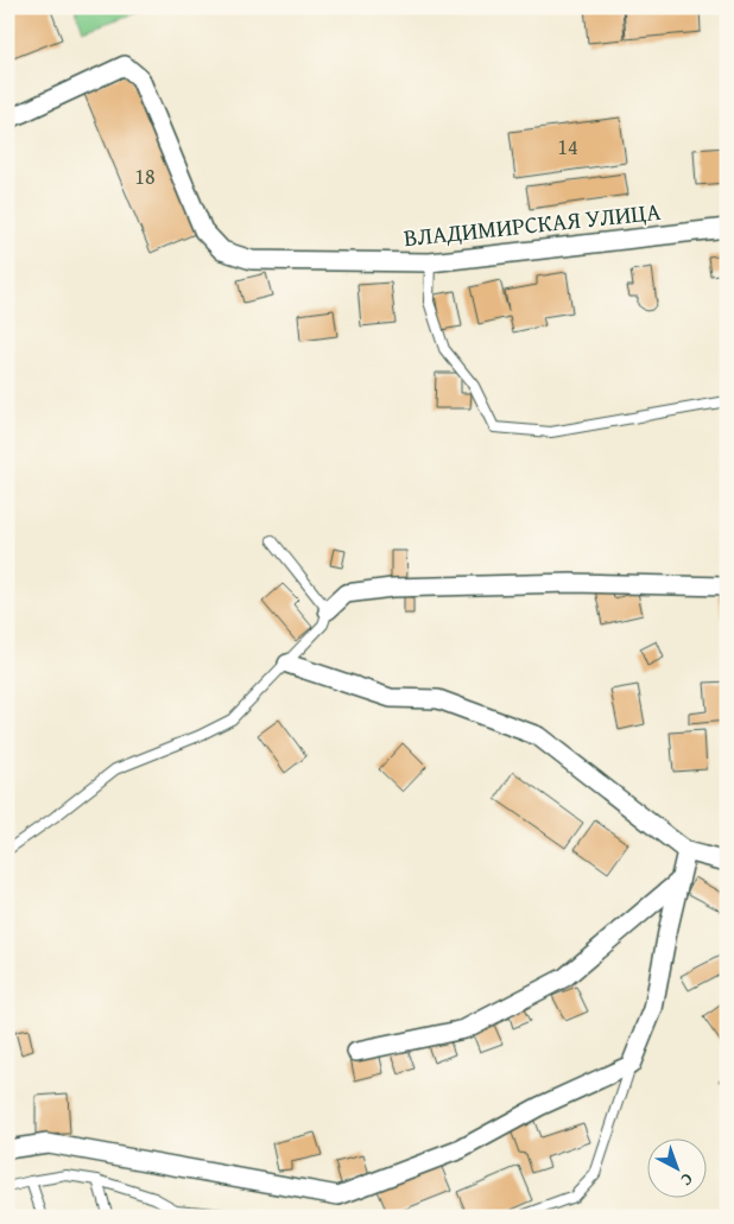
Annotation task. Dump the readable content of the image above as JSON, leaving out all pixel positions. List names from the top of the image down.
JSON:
{
  "streets": {
    "street": ["ВЛАДИМИРСКАЯ УЛИЦА"]
  },
  "house_numbers": ["14", "18"],
  "north": "bottom right"
}
